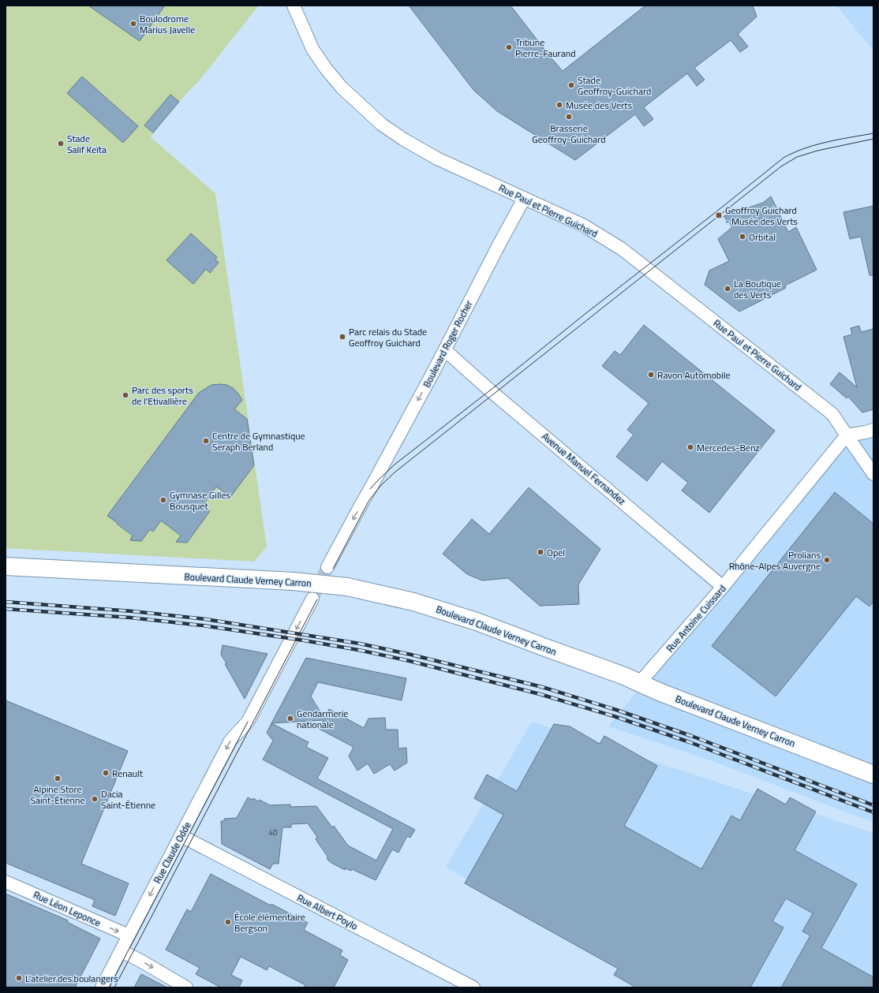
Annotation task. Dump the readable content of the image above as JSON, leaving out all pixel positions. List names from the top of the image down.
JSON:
{
  "streets": {
    "main road": ["Boulevard Claude Verney Carron"],
    "street": [
      "Rue Paul et Pierre Guichard",
      "Boulevard Roger Rocher",
      "Avenue Manuel Fernandez",
      "Rue Antoine Cuissard",
      "Rue Claude Odde",
      "Rue Léon Leponce",
      "Rue Albert Poylo"
    ]
  },
  "crossings": [
    ["Rue Paul et Pierre Guichard", "Boulevard Roger Rocher"],
    ["Rue Paul et Pierre Guichard", "Rue Antoine Cuissard"],
    ["Boulevard Roger Rocher", "Avenue Manuel Fernandez"],
    ["Avenue Manuel Fernandez", "Rue Antoine Cuissard"],
    ["Boulevard Claude Verney Carron", "Rue Antoine Cuissard"],
    ["Rue Claude Odde", "Rue Léon Leponce"],
    ["Rue Claude Odde", "Rue Albert Poylo"]
  ],
  "one_way": ["Boulevard Roger Rocher", "Rue Claude Odde", "Rue Léon Leponce"],
  "places": {
    "other": [
      "Boulodrome Marius Javelle",
      "Tribune Pierre-Faurand",
      "Stade Geoffroy-Guichard",
      "Musée des Verts",
      "Brasserie Geoffroy-Guichard",
      "Stade Salif Keïta",
      "Orbital",
      "La Boutique des Verts",
      "Parc relais du Stade Geoffroy Guichard",
      "Ravon Automobile",
      "Parc des sports de l'Etivallière",
      "Centre de Gymnastique Seraph Berland",
      "Mercedes-Benz",
      "Gymnase Gilles Bousquet",
      "Opel",
      "Prolians Rhône-Alpes Auvergne",
      "Gendarmerie nationale",
      "Renault",
      "Alpine Store Saint-Étienne",
      "Dacia Saint-Étienne",
      "École élémentaire Bergson",
      "L'atelier.des.boulangers"
    ],
    "transit": ["Geoffroy Guichard - Musée des Verts"]
  },
  "house_numbers": ["40"]
}
